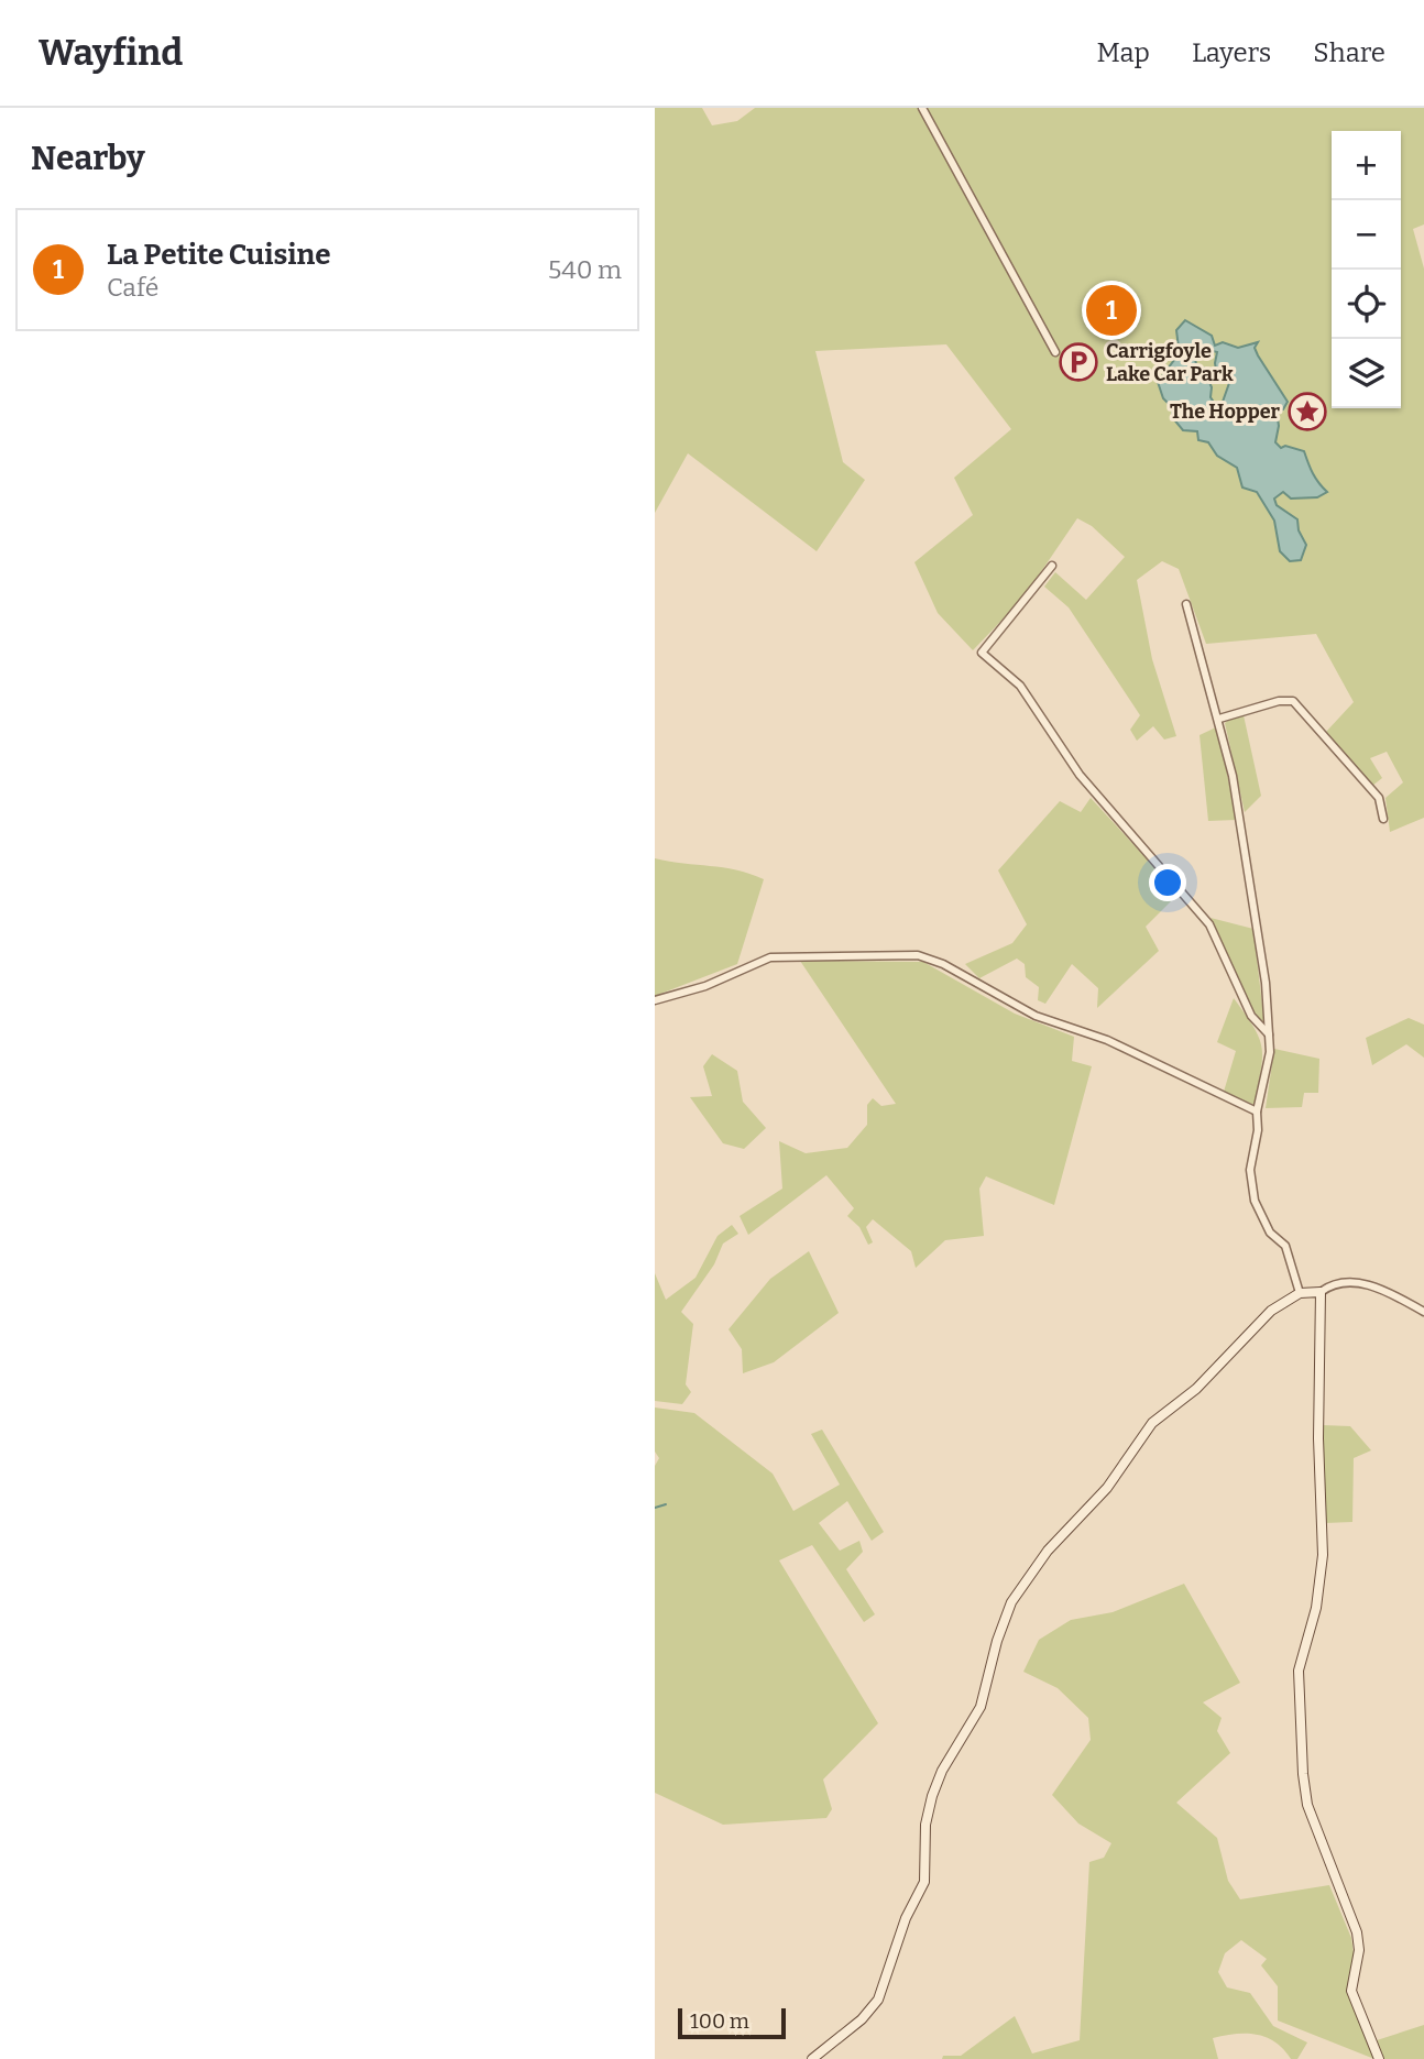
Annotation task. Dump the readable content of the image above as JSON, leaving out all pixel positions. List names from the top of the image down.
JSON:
{
  "places": {
    "parking": ["Carrigfoyle Lake Car Park"],
    "place": ["The Hopper"]
  },
  "scale_bar": "100 m",
  "page": {
    "header": "Wayfind",
    "nav": ["Map", "Layers", "Share"],
    "heading": "Nearby",
    "map_buttons": ["+", "−"],
    "list": [
      {
        "mark": "1",
        "name": "La Petite Cuisine",
        "note": "Café",
        "value": "540 m"
      }
    ],
    "pins": "1",
    "scale": "100 m"
  }
}
